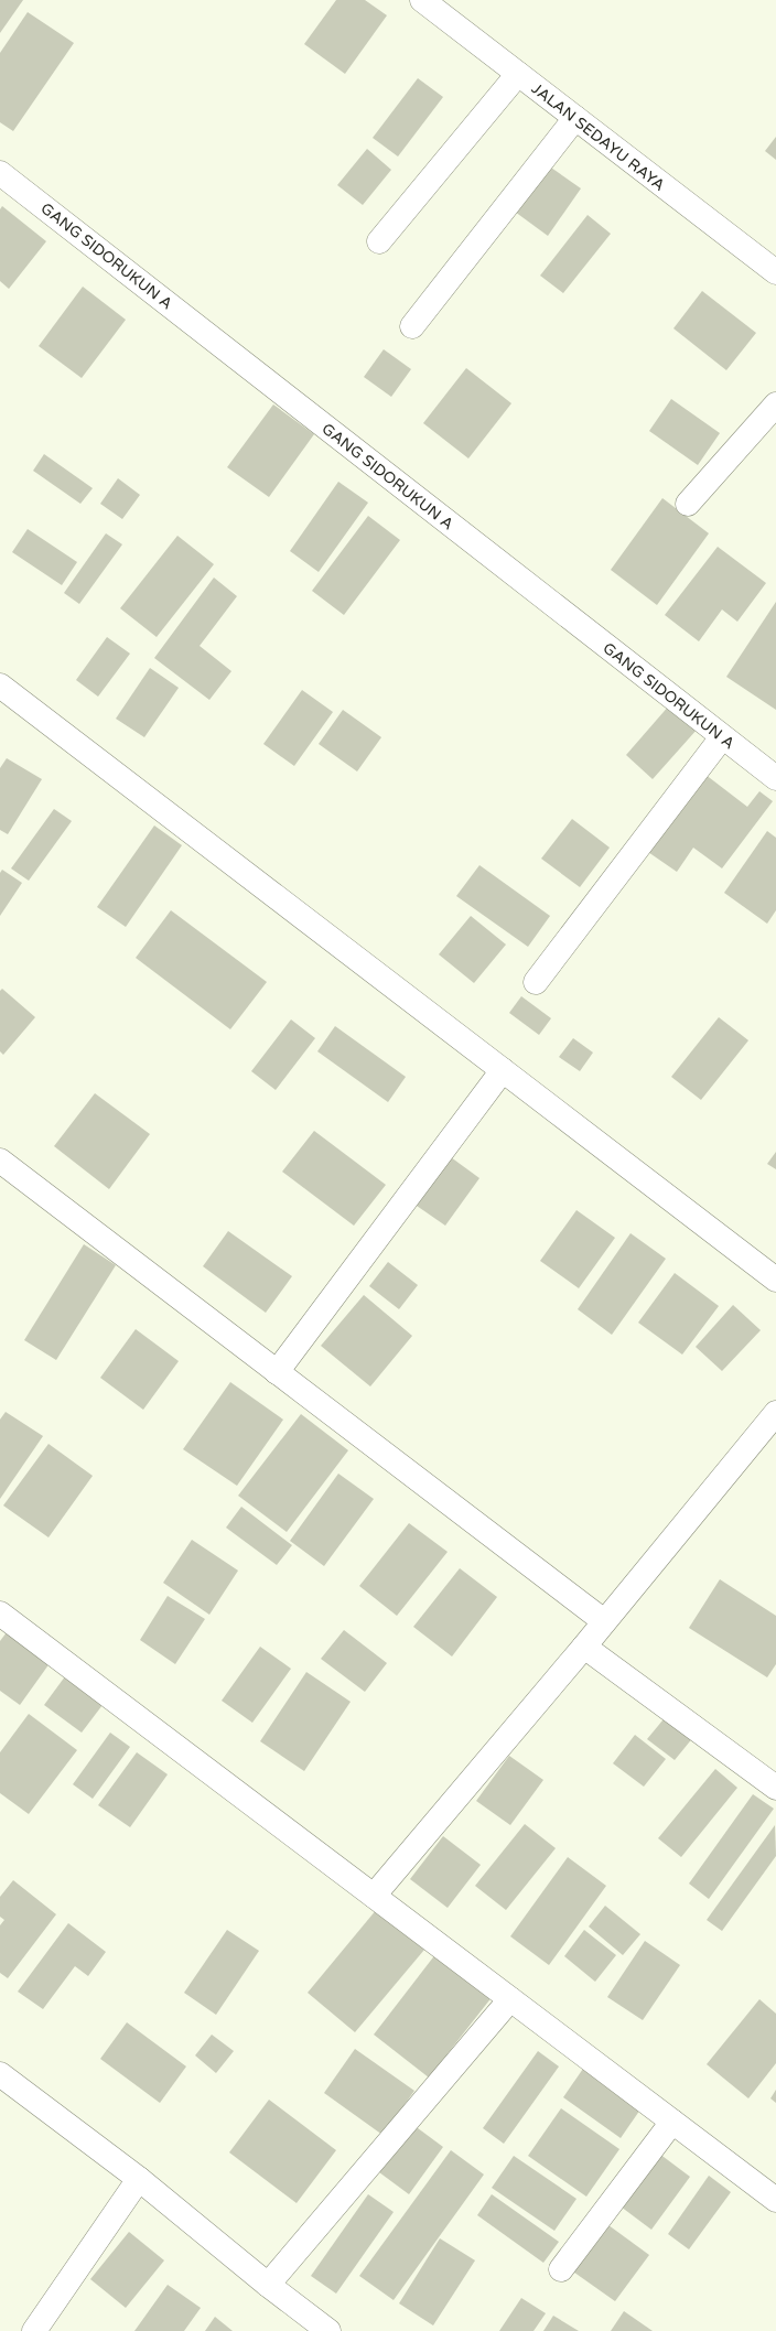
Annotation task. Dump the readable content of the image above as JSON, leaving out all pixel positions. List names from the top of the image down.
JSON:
{
  "streets": {
    "street": ["JALAN SEDAYU RAYA", "GANG SIDORUKUN A"]
  }
}
